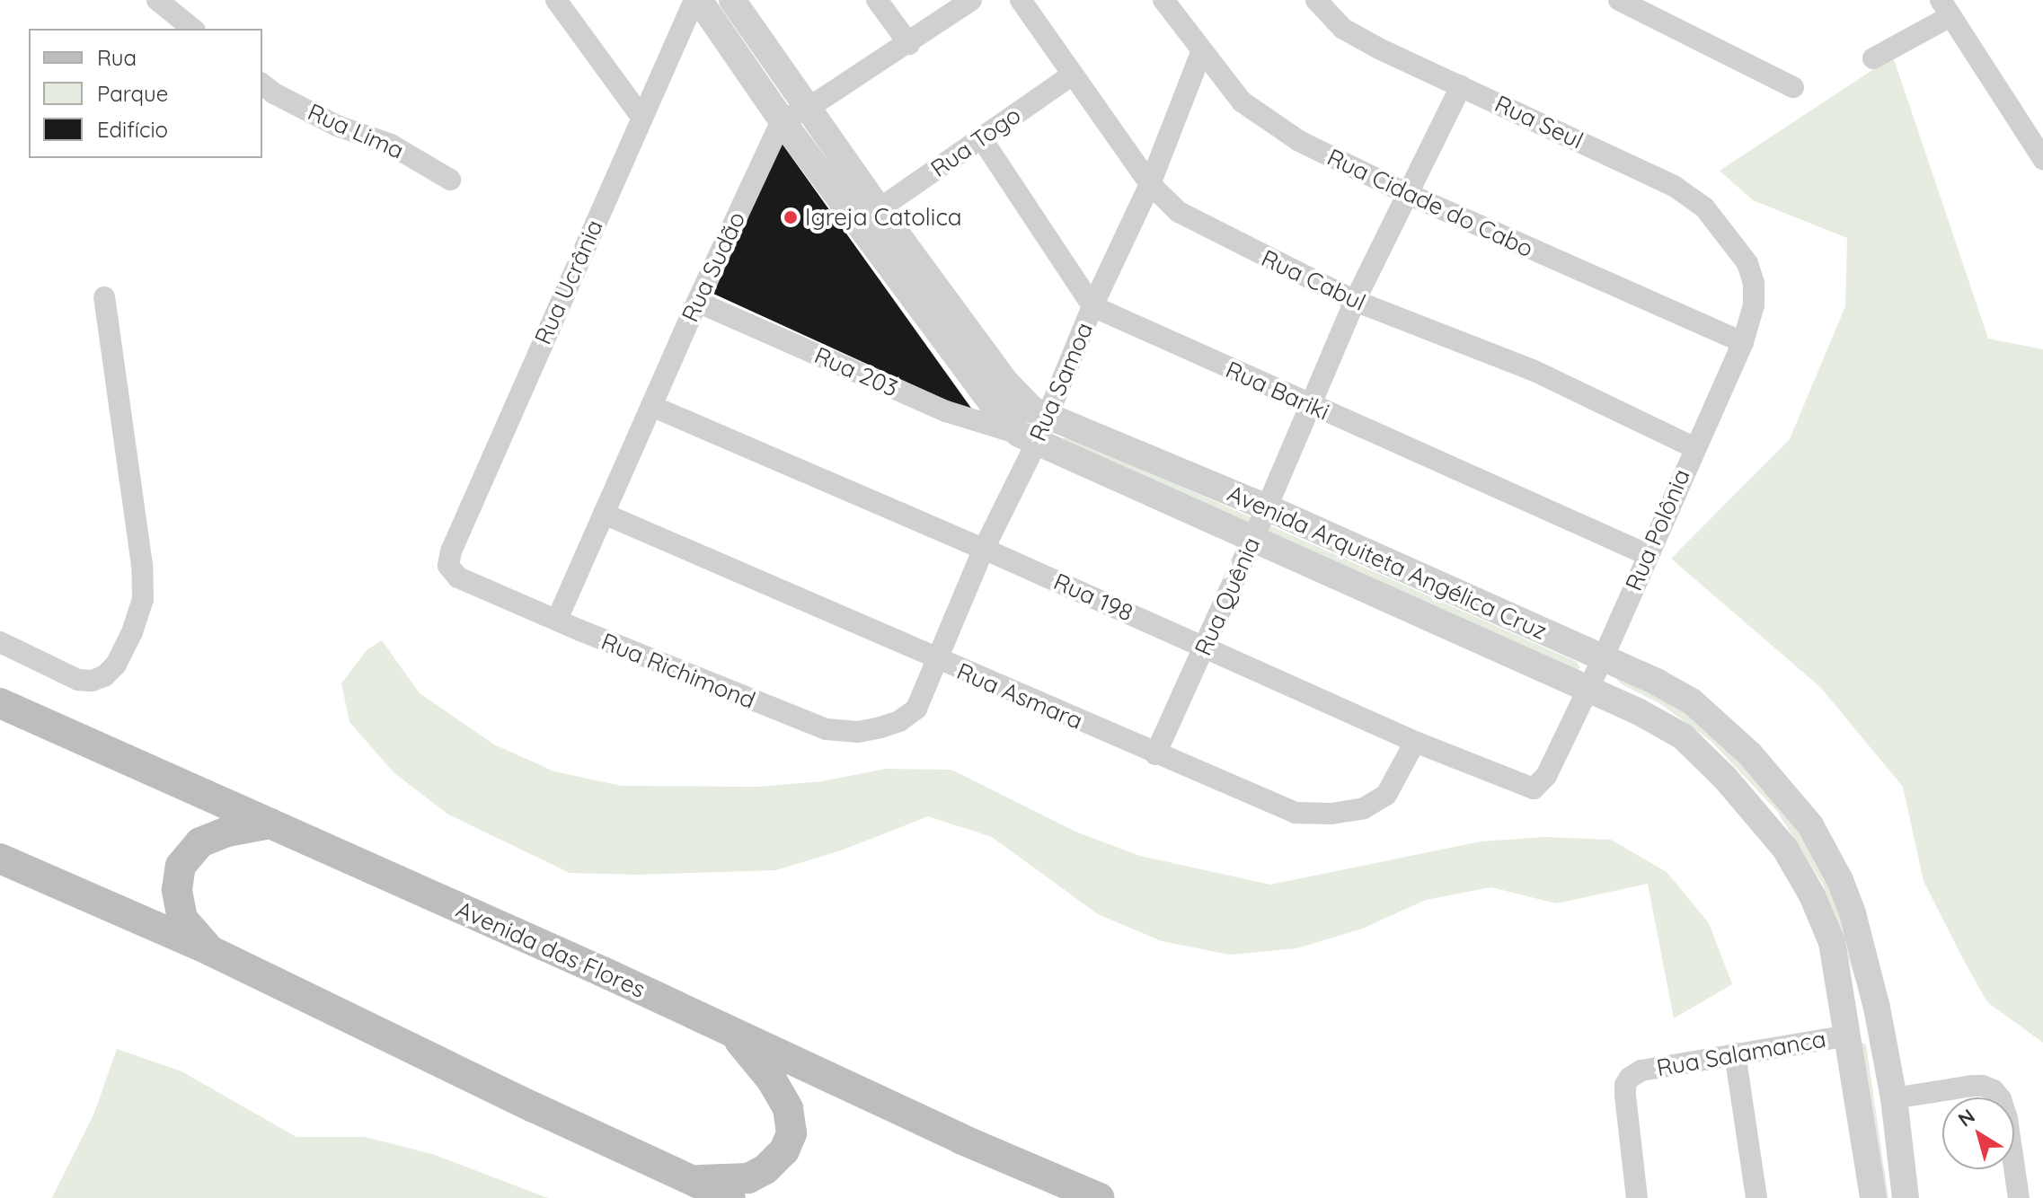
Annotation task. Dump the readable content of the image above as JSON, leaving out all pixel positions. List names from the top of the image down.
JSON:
{
  "streets": {
    "main road": ["Avenida das Flores"],
    "street": [
      "Rua Seul",
      "Rua Lima",
      "Rua Togo",
      "Rua Cidade do Cabo",
      "Rua Sudão",
      "Rua Cabul",
      "Rua Ucrânia",
      "Rua 203",
      "Rua Samoa",
      "Rua Bariki",
      "Rua Polônia",
      "Avenida Arquiteta Angélica Cruz",
      "Rua Quênia",
      "Rua 198",
      "Rua Richimond",
      "Rua Asmara",
      "Rua Salamanca"
    ]
  },
  "crossings": [
    ["Rua Seul", "Rua Polônia"],
    ["Rua Seul", "Rua Quênia"],
    ["Rua Togo", "Rua Cabul"],
    ["Rua Togo", "Avenida Arquiteta Angélica Cruz"],
    ["Rua Cidade do Cabo", "Rua Samoa"],
    ["Rua Cidade do Cabo", "Rua Polônia"],
    ["Rua Cidade do Cabo", "Rua Quênia"],
    ["Rua Sudão", "Rua 203"],
    ["Rua Sudão", "Avenida Arquiteta Angélica Cruz"],
    ["Rua Sudão", "Rua 198"],
    ["Rua Sudão", "Rua Richimond"],
    ["Rua Sudão", "Rua Asmara"],
    ["Rua Cabul", "Rua Samoa"],
    ["Rua Cabul", "Rua Polônia"],
    ["Rua Cabul", "Rua Quênia"],
    ["Rua Ucrânia", "Avenida Arquiteta Angélica Cruz"],
    ["Rua Ucrânia", "Rua Richimond"],
    ["Rua 203", "Rua Samoa"],
    ["Rua 203", "Avenida Arquiteta Angélica Cruz"],
    ["Rua Samoa", "Rua Bariki"],
    ["Rua Samoa", "Avenida Arquiteta Angélica Cruz"],
    ["Rua Samoa", "Rua 198"],
    ["Rua Samoa", "Rua Richimond"],
    ["Rua Samoa", "Rua Asmara"],
    ["Rua Bariki", "Rua Polônia"],
    ["Rua Bariki", "Rua Quênia"],
    ["Rua Polônia", "Avenida Arquiteta Angélica Cruz"],
    ["Rua Polônia", "Rua 198"],
    ["Avenida Arquiteta Angélica Cruz", "Rua Quênia"],
    ["Avenida Arquiteta Angélica Cruz", "Rua Salamanca"],
    ["Rua Quênia", "Rua 198"],
    ["Rua Quênia", "Rua Asmara"],
    ["Rua 198", "Rua Asmara"]
  ],
  "places": ["Igreja Catolica"],
  "legend": ["Rua", "Parque", "Edifício"],
  "north": "top left"
}
